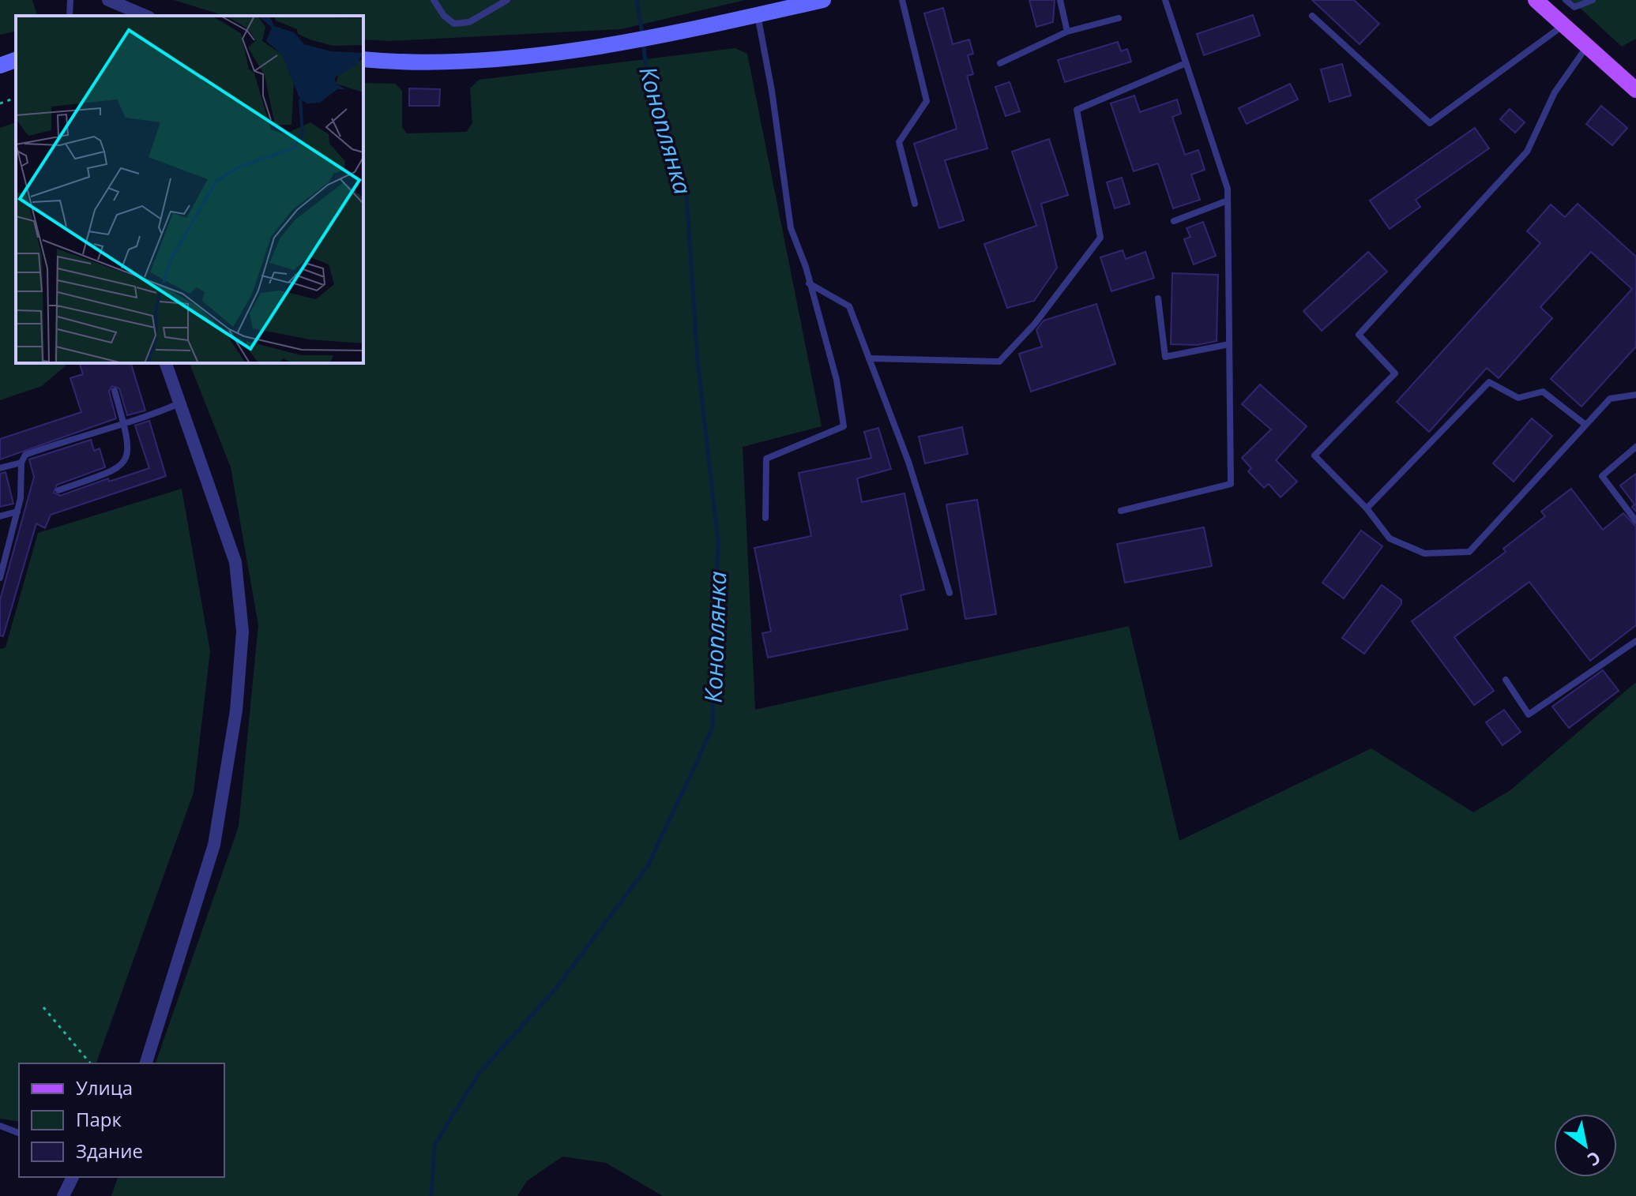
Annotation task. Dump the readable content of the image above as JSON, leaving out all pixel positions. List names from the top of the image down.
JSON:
{
  "water": ["Коноплянка"],
  "legend": ["Улица", "Парк", "Здание"],
  "north": "bottom right"
}
